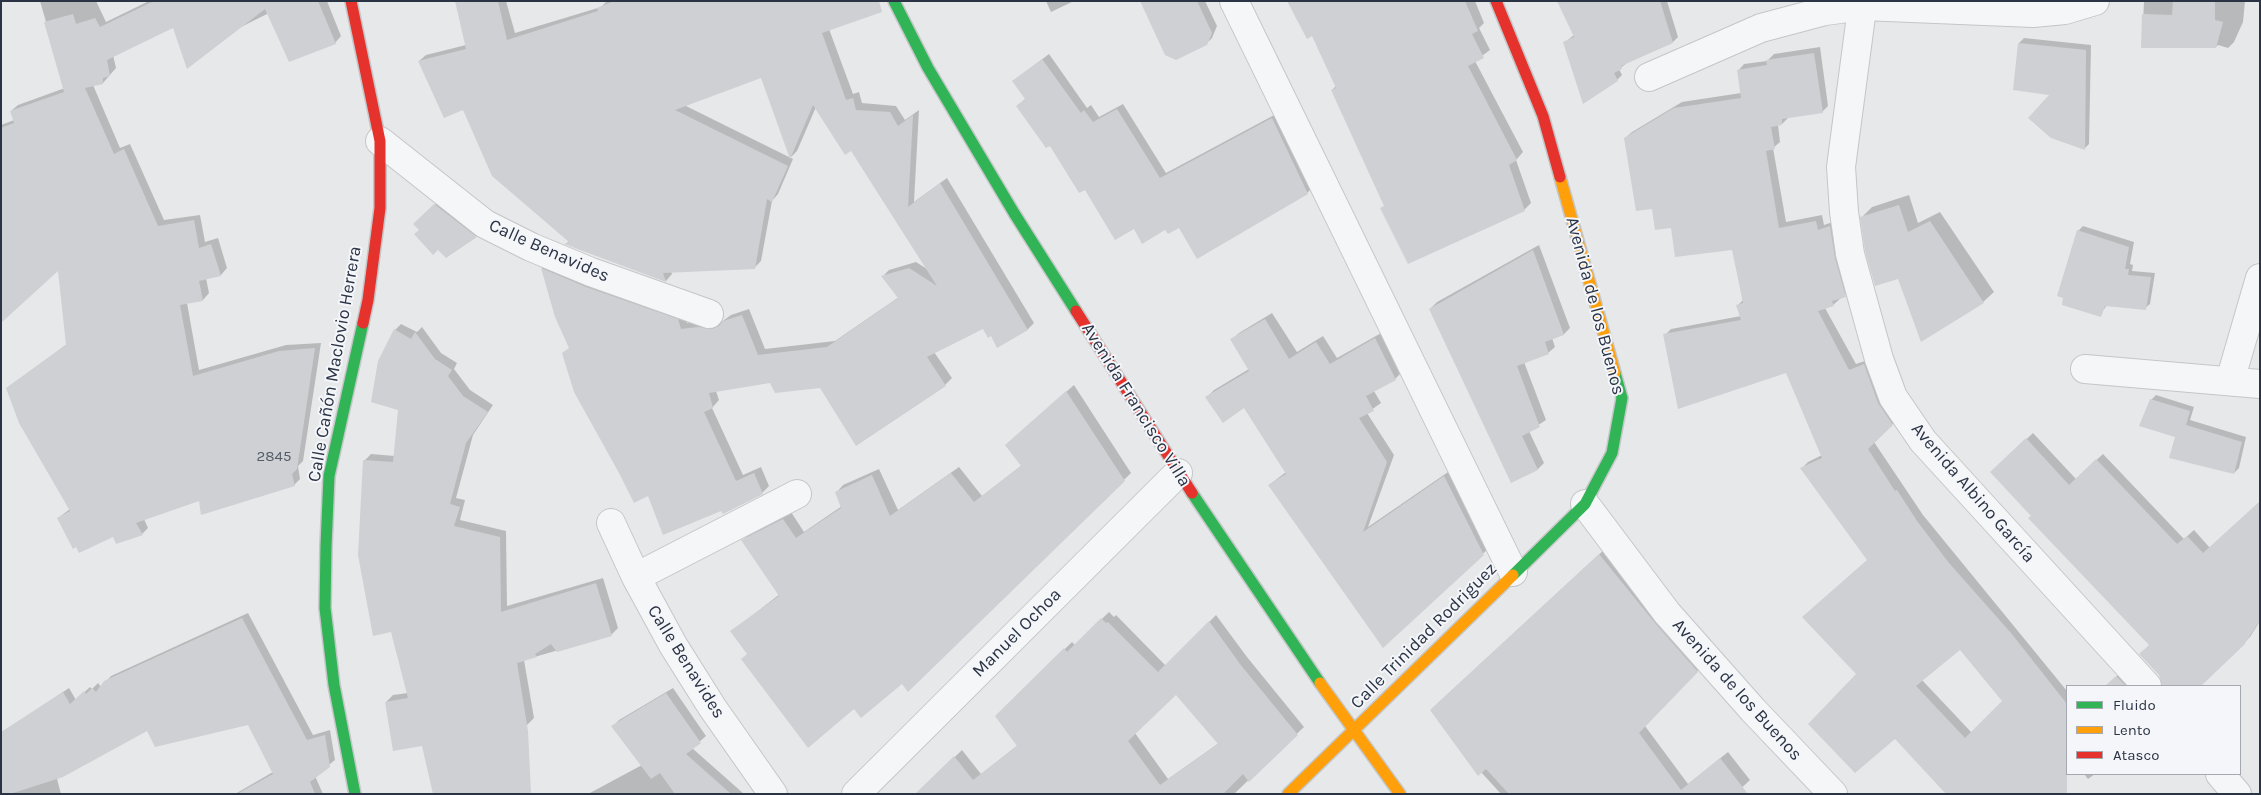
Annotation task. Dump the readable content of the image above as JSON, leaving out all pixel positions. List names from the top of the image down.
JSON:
{
  "streets": {
    "street": [
      "Calle Benavides",
      "Avenida de los Buenos",
      "Calle Cañón Maclovio Herrera",
      "Avenida Francisco Villa",
      "Avenida Albino García",
      "Manuel Ochoa",
      "Calle Trinidad Rodriguez"
    ]
  },
  "crossings": [
    ["Calle Benavides", "Calle Cañón Maclovio Herrera"],
    ["Avenida de los Buenos", "Calle Trinidad Rodriguez"],
    ["Avenida Francisco Villa", "Manuel Ochoa"],
    ["Avenida Francisco Villa", "Calle Trinidad Rodriguez"]
  ],
  "house_numbers": ["2845"],
  "legend": ["Fluido", "Lento", "Atasco"]
}
